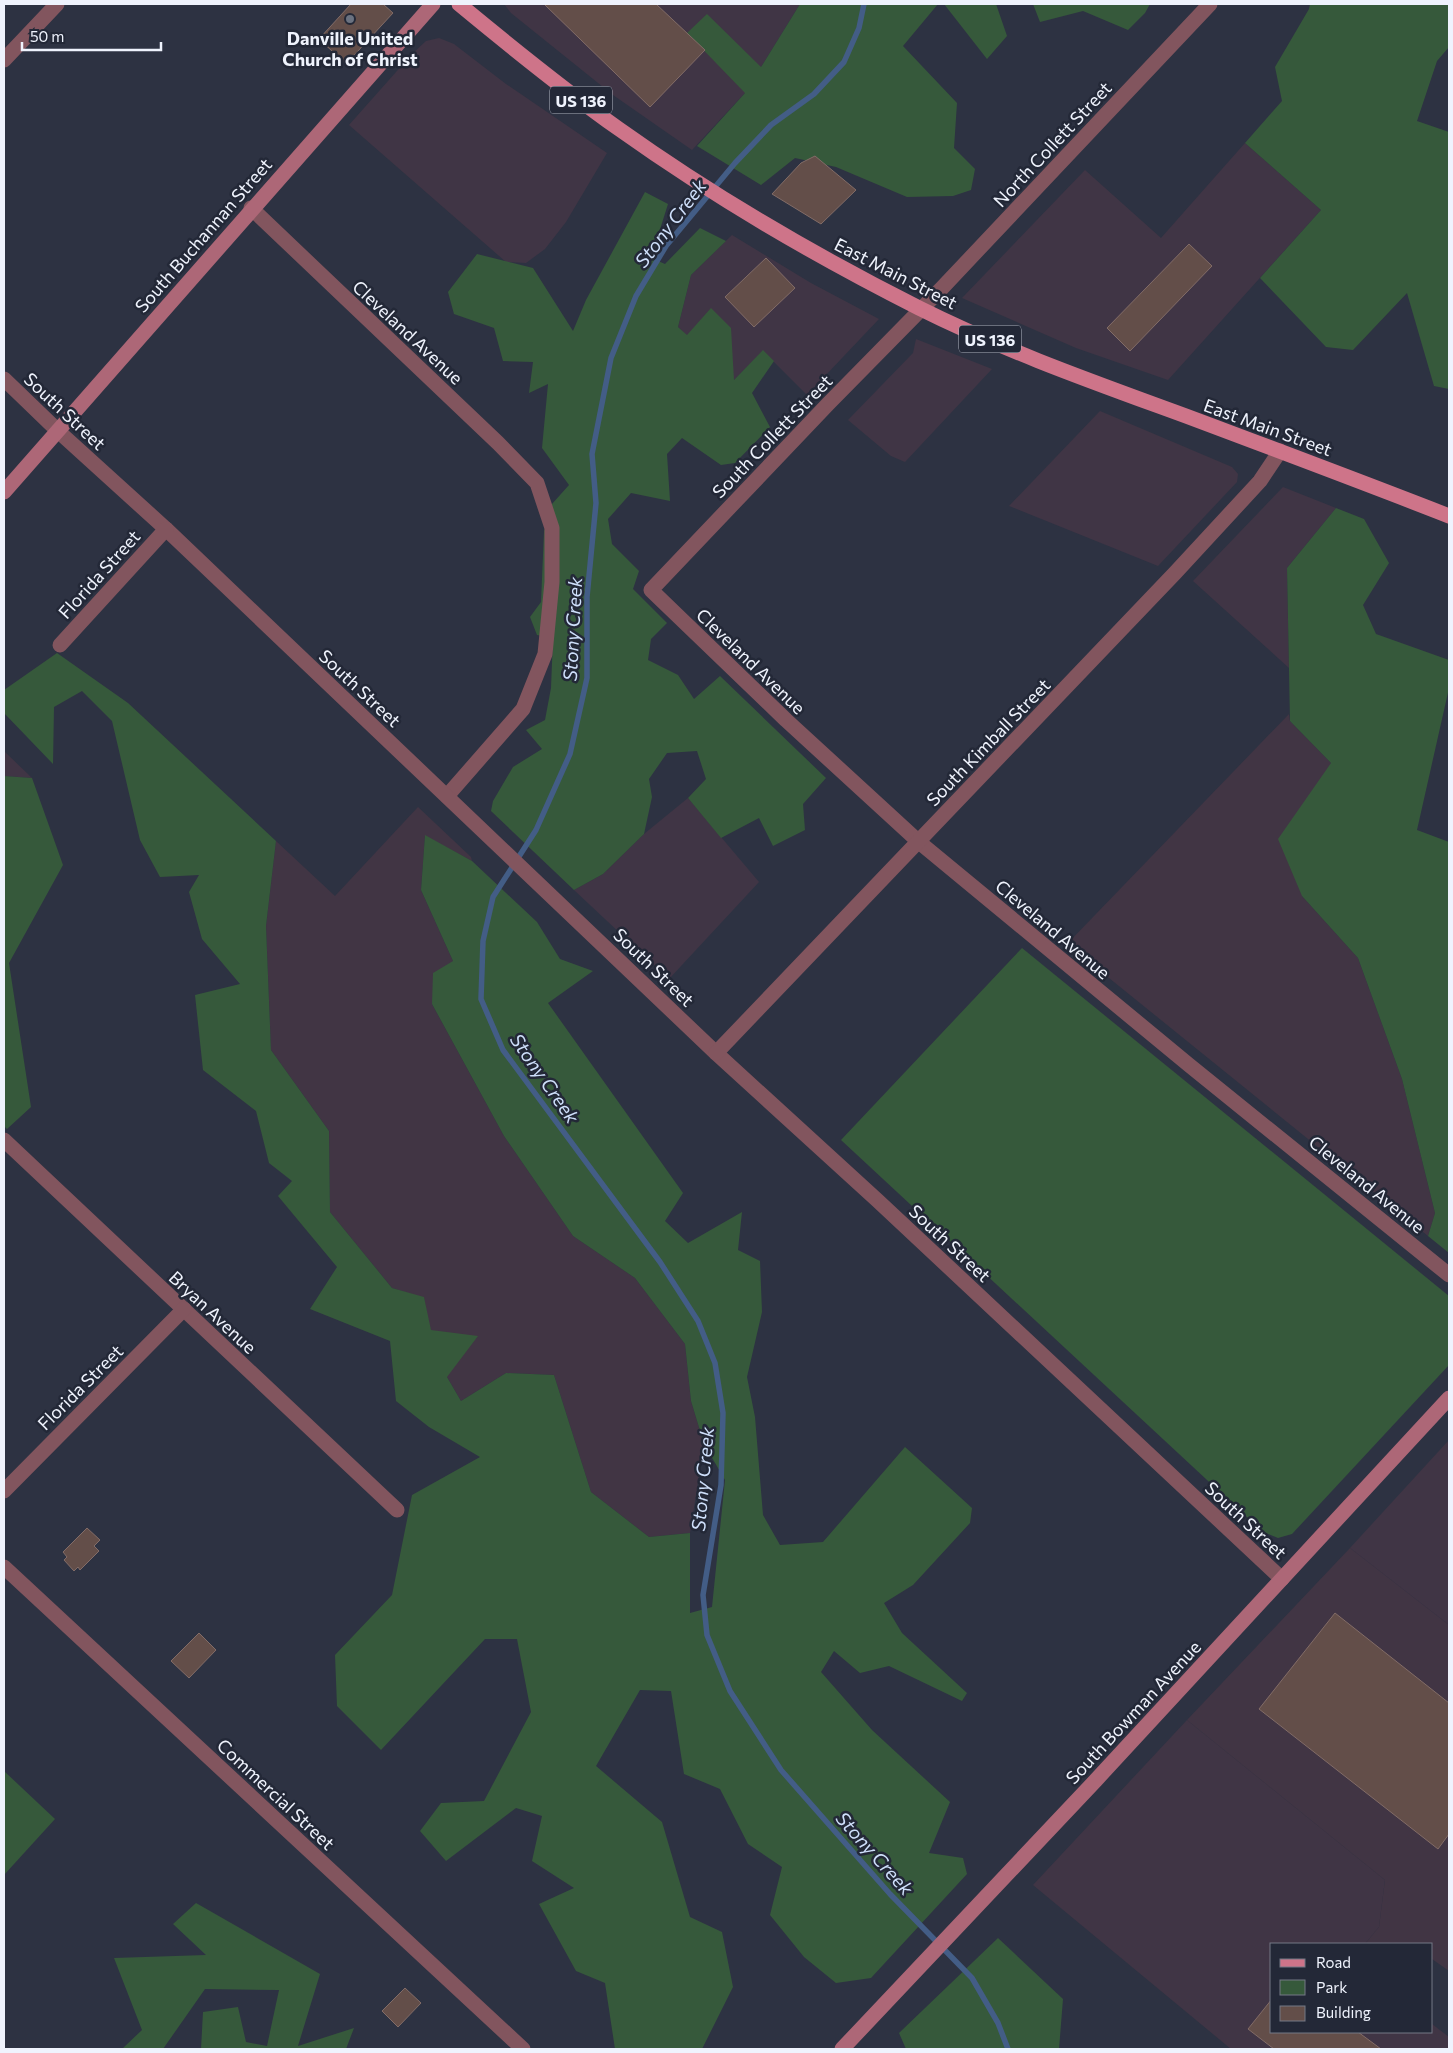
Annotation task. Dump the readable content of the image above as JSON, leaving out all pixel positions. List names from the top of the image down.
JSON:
{
  "streets": {
    "main road": [
      "US 136",
      "South Buchannan Street",
      "East Main Street",
      "South Bowman Avenue"
    ],
    "street": [
      "North Collett Street",
      "Cleveland Avenue",
      "South Street",
      "South Collett Street",
      "Florida Street",
      "South Kimball Street",
      "Bryan Avenue",
      "Commercial Street"
    ]
  },
  "crossings": [
    ["North Collett Street", "East Main Street"],
    ["North Collett Street", "South Collett Street"],
    ["South Buchannan Street", "Cleveland Avenue"],
    ["South Buchannan Street", "South Street"],
    ["East Main Street", "South Collett Street"],
    ["East Main Street", "South Kimball Street"],
    ["Cleveland Avenue", "South Street"],
    ["Cleveland Avenue", "South Collett Street"],
    ["Cleveland Avenue", "South Kimball Street"],
    ["South Street", "Florida Street"],
    ["South Street", "South Kimball Street"],
    ["South Street", "South Bowman Avenue"],
    ["Florida Street", "Bryan Avenue"]
  ],
  "water": ["Stony Creek"],
  "places": ["Danville United Church of Christ"],
  "legend": ["Road", "Park", "Building"],
  "scale_bar": "50 m"
}
